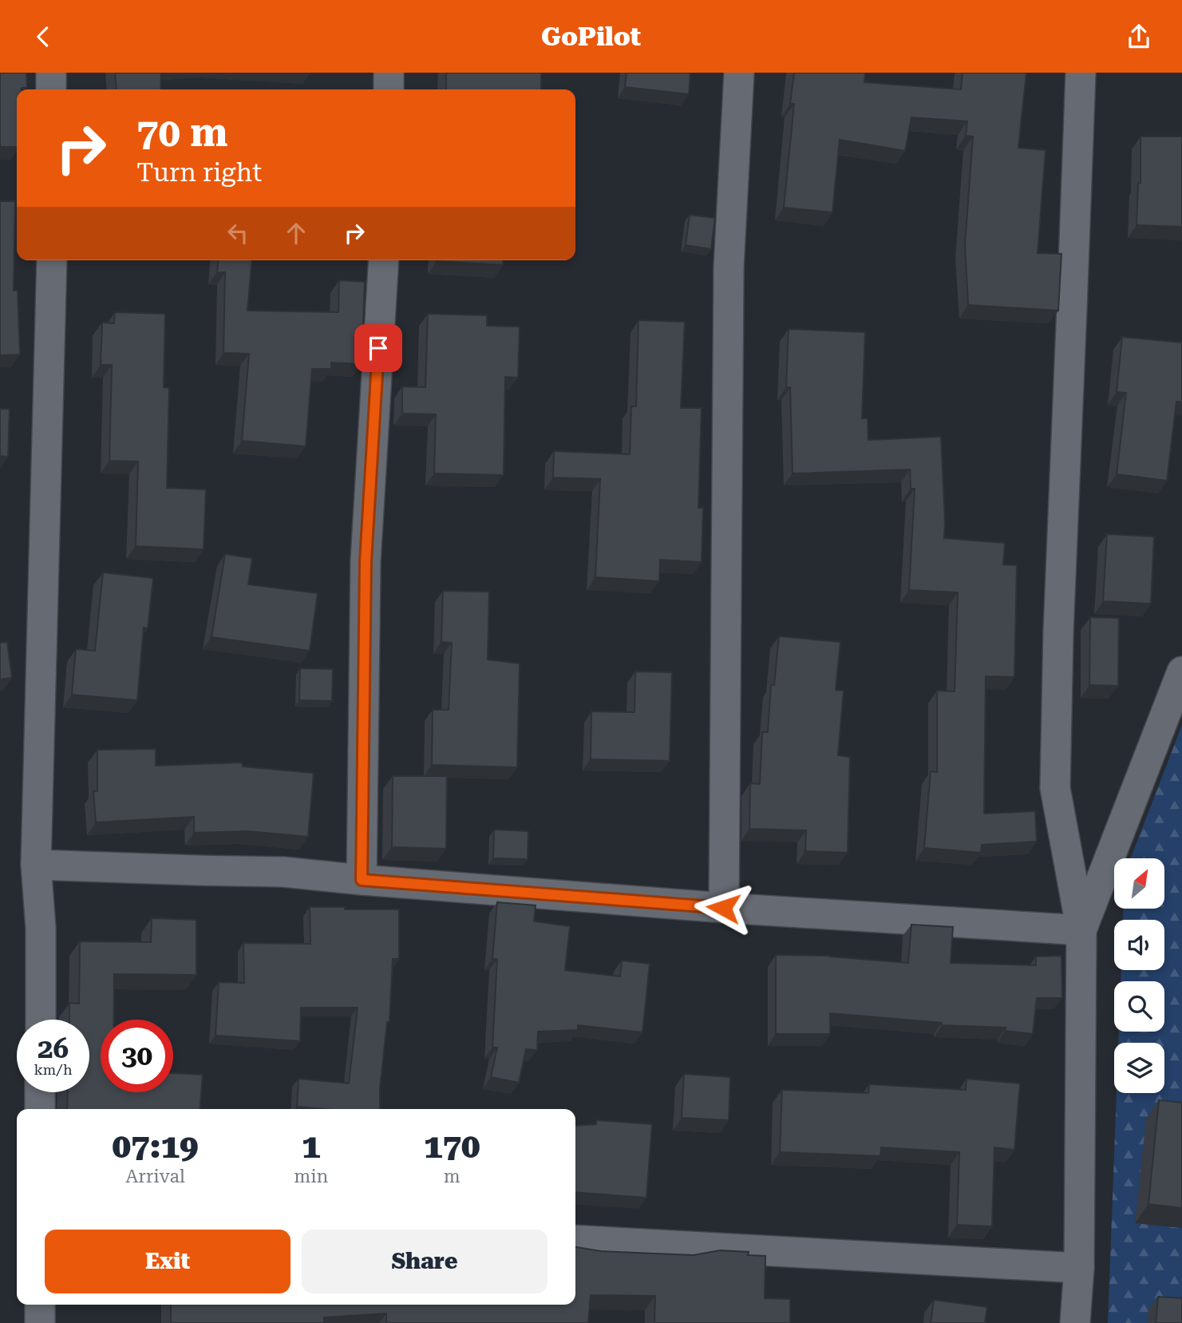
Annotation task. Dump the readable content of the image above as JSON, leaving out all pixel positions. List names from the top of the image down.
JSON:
{
  "north": "top right",
  "page": {
    "header": "GoPilot",
    "turn": ["70 m", "Turn right"],
    "speed": "26 km/h",
    "limit": "30",
    "eta": [
      "07:19",
      "Arrival",
      "1",
      "min",
      "170",
      "m"
    ],
    "buttons": ["Exit", "Share"]
  }
}
